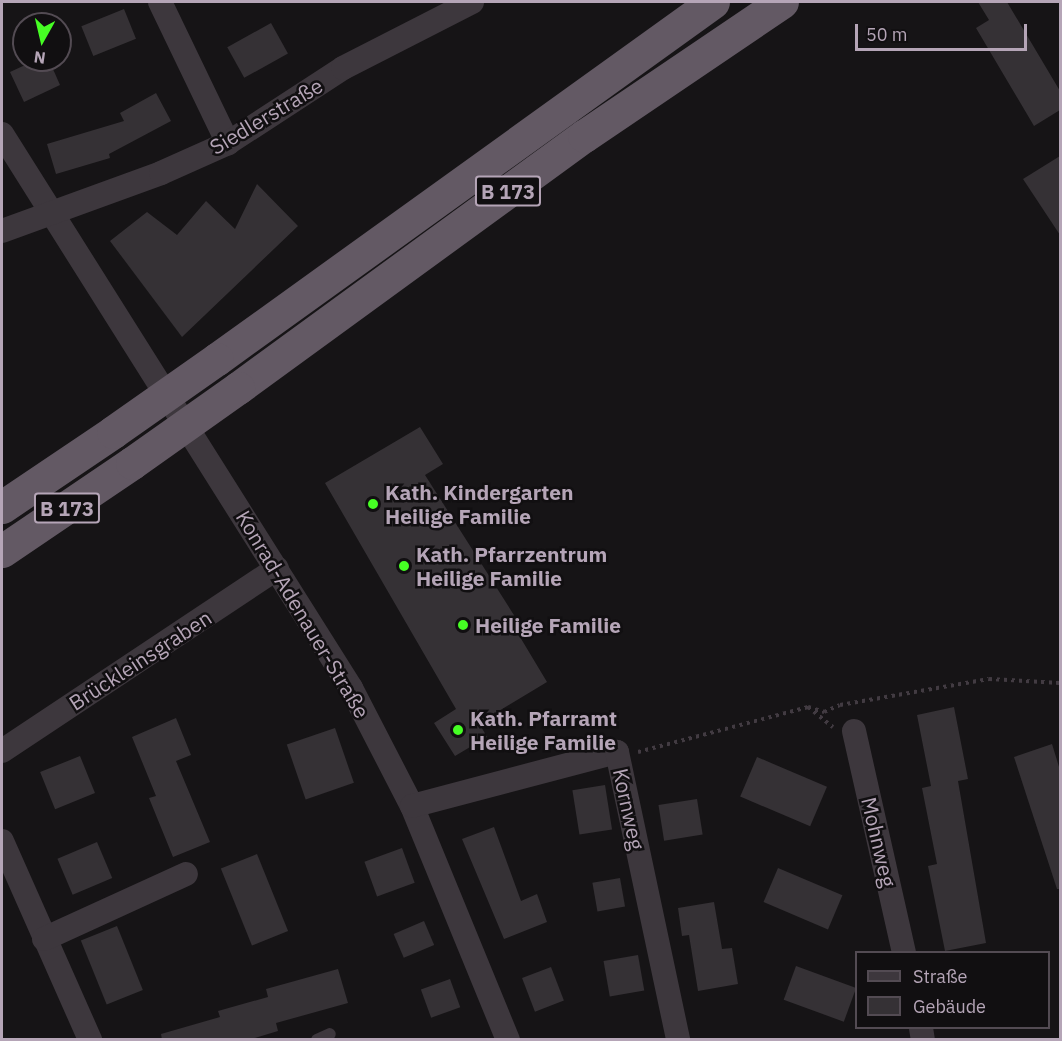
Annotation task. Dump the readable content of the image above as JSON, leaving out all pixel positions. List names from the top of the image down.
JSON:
{
  "streets": {
    "highway": ["B 173"],
    "street": [
      "Siedlerstraße",
      "Konrad-Adenauer-Straße",
      "Brückleinsgraben",
      "Kornweg",
      "Mohnweg"
    ]
  },
  "crossings": [
    ["Siedlerstraße", "Konrad-Adenauer-Straße"],
    ["Konrad-Adenauer-Straße", "Brückleinsgraben"],
    ["Konrad-Adenauer-Straße", "Kornweg"]
  ],
  "places": [
    "Kath. Kindergarten Heilige Familie",
    "Kath. Pfarrzentrum Heilige Familie",
    "Heilige Familie",
    "Kath. Pfarramt Heilige Familie"
  ],
  "legend": ["Straße", "Gebäude"],
  "scale_bar": "50 m",
  "north": "bottom"
}
